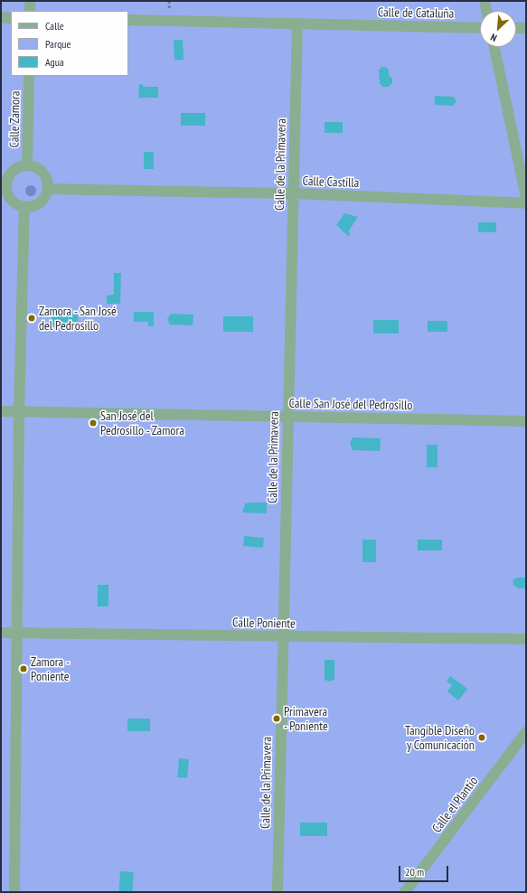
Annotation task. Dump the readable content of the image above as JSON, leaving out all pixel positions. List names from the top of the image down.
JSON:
{
  "streets": {
    "street": [
      "Calle de Cataluña",
      "Calle Zamora",
      "Calle de la Primavera",
      "Calle Castilla",
      "Calle San José del Pedrosillo",
      "Calle Poniente",
      "Calle el Plantío"
    ]
  },
  "crossings": [
    ["Calle de Cataluña", "Calle de la Primavera"],
    ["Calle Zamora", "Calle Castilla"],
    ["Calle de la Primavera", "Calle Castilla"],
    ["Calle de la Primavera", "Calle San José del Pedrosillo"],
    ["Calle de la Primavera", "Calle Poniente"]
  ],
  "places": [
    "Zamora - San José del Pedrosillo",
    "San José del Pedrosillo - Zamora",
    "Zamora - Poniente",
    "Primavera - Poniente",
    "Tangible Diseño y Comunicación"
  ],
  "legend": ["Calle", "Parque", "Agua"],
  "scale_bar": "20 m",
  "north": "bottom left"
}
